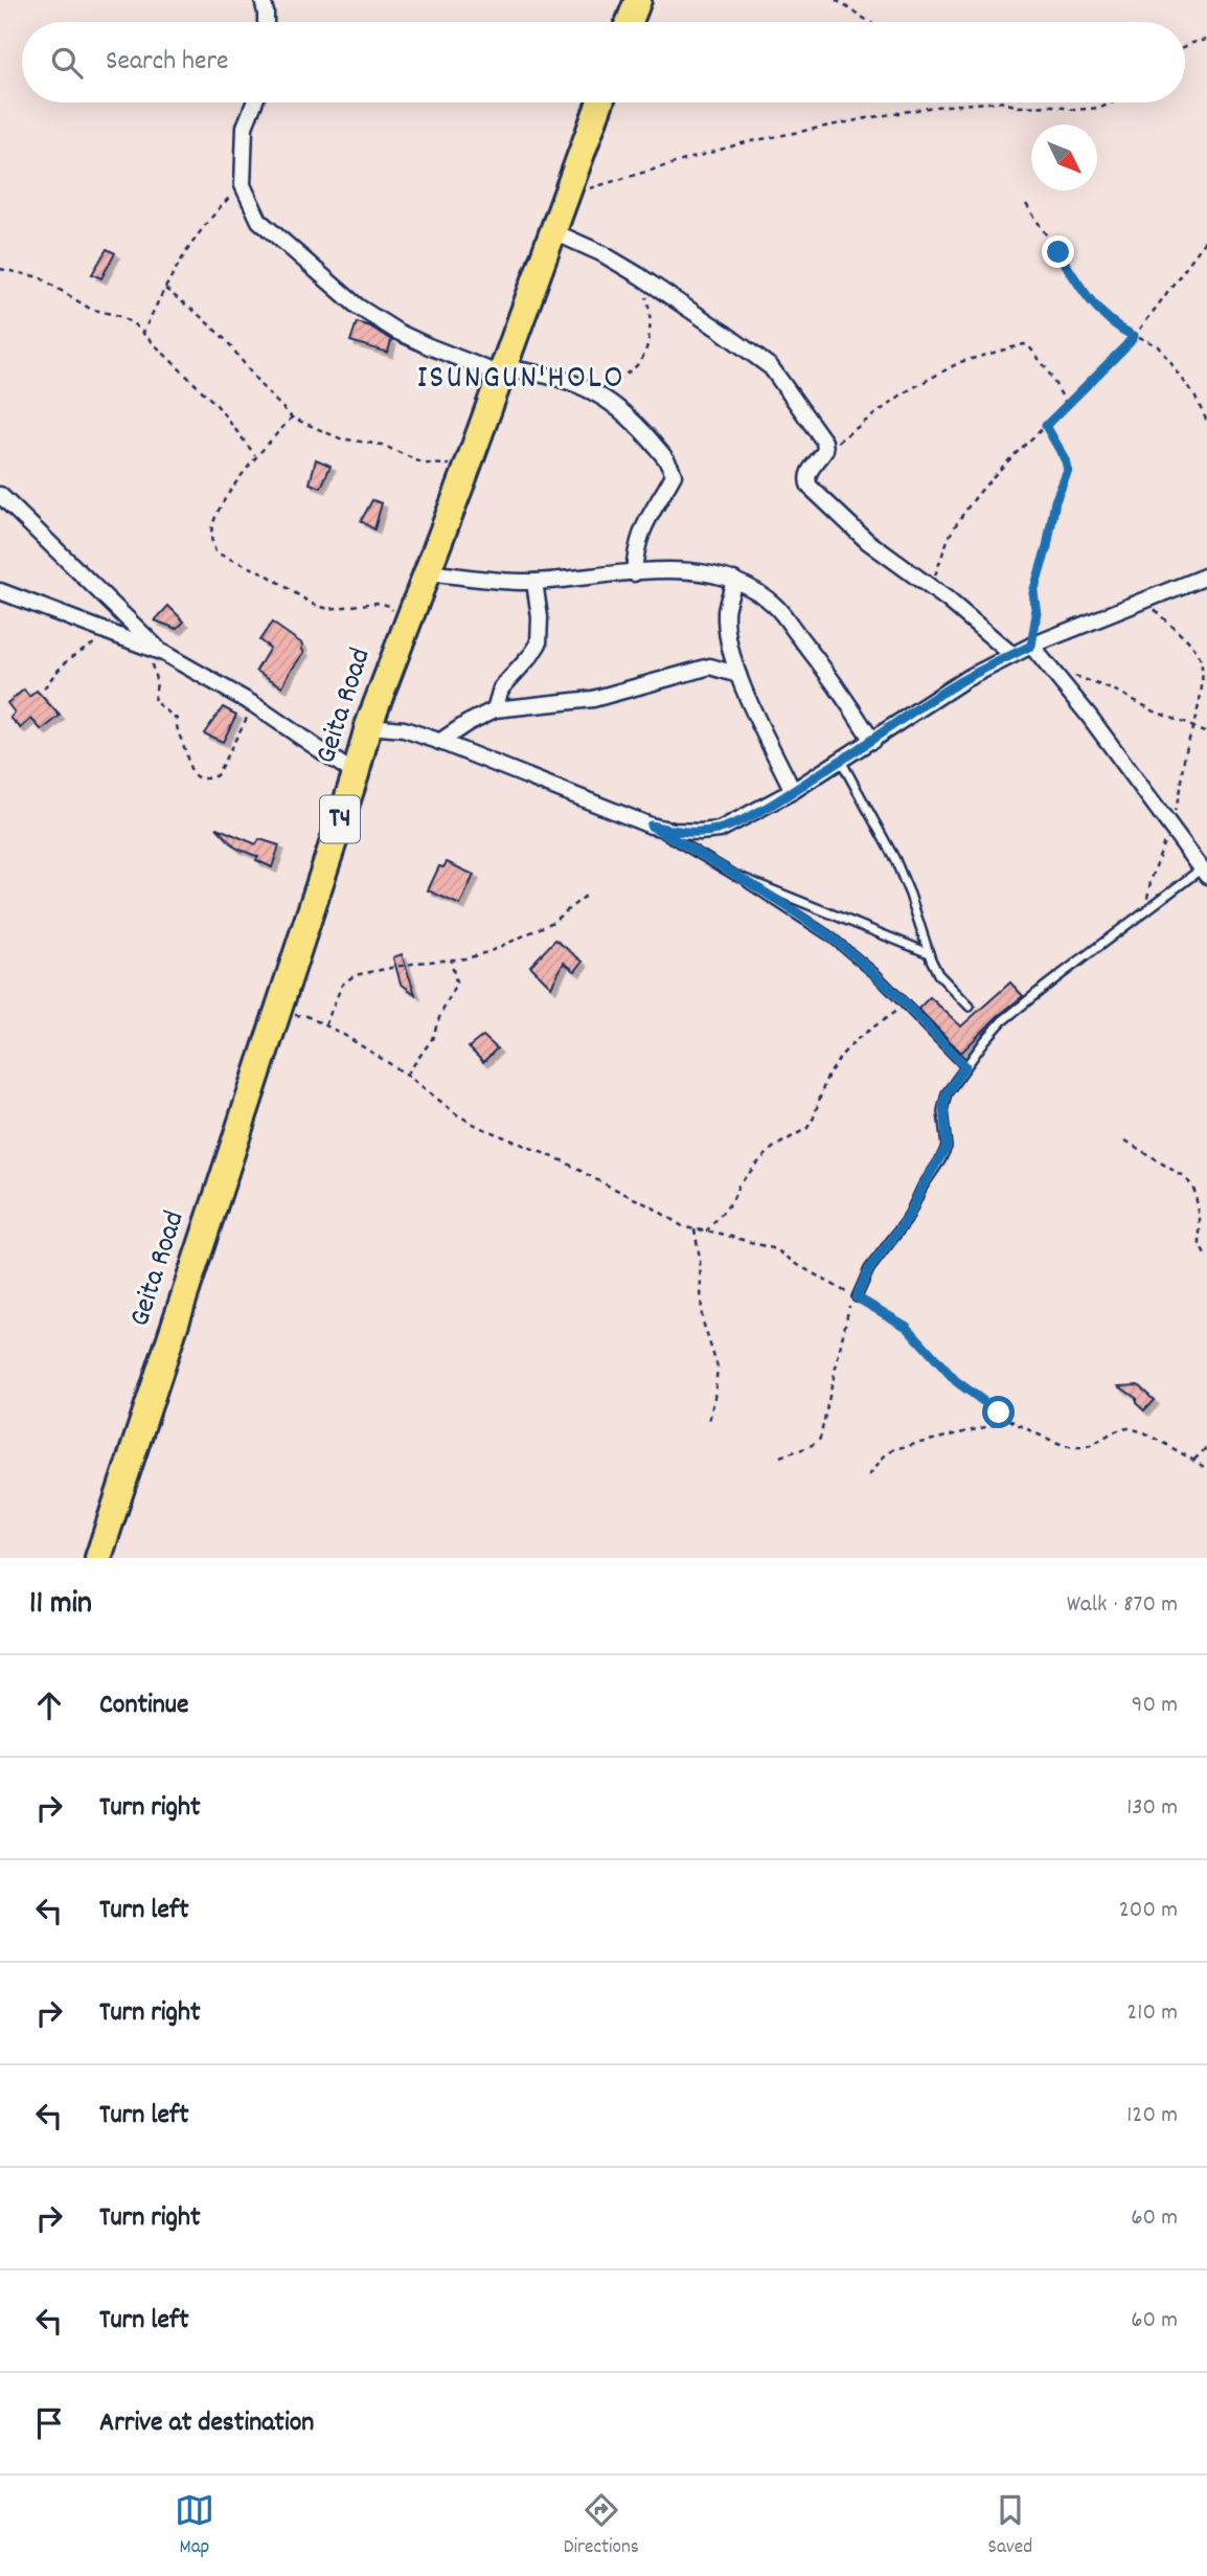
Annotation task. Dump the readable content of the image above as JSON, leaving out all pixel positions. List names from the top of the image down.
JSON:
{
  "streets": {
    "highway": ["Geita Road", "T4"]
  },
  "districts": ["ISUNGUN'HOLO"],
  "north": "bottom right",
  "page": {
    "search": "Search here",
    "heading": ["11 min", "Walk · 870 m"],
    "list": [
      ["Continue", "90 m"],
      ["Turn right", "130 m"],
      ["Turn left", "200 m"],
      ["Turn right", "210 m"],
      ["Turn left", "120 m"],
      ["Turn right", "60 m"],
      ["Turn left", "60 m"],
      "Arrive at destination"
    ],
    "nav": ["Map", "Directions", "Saved"]
  }
}
